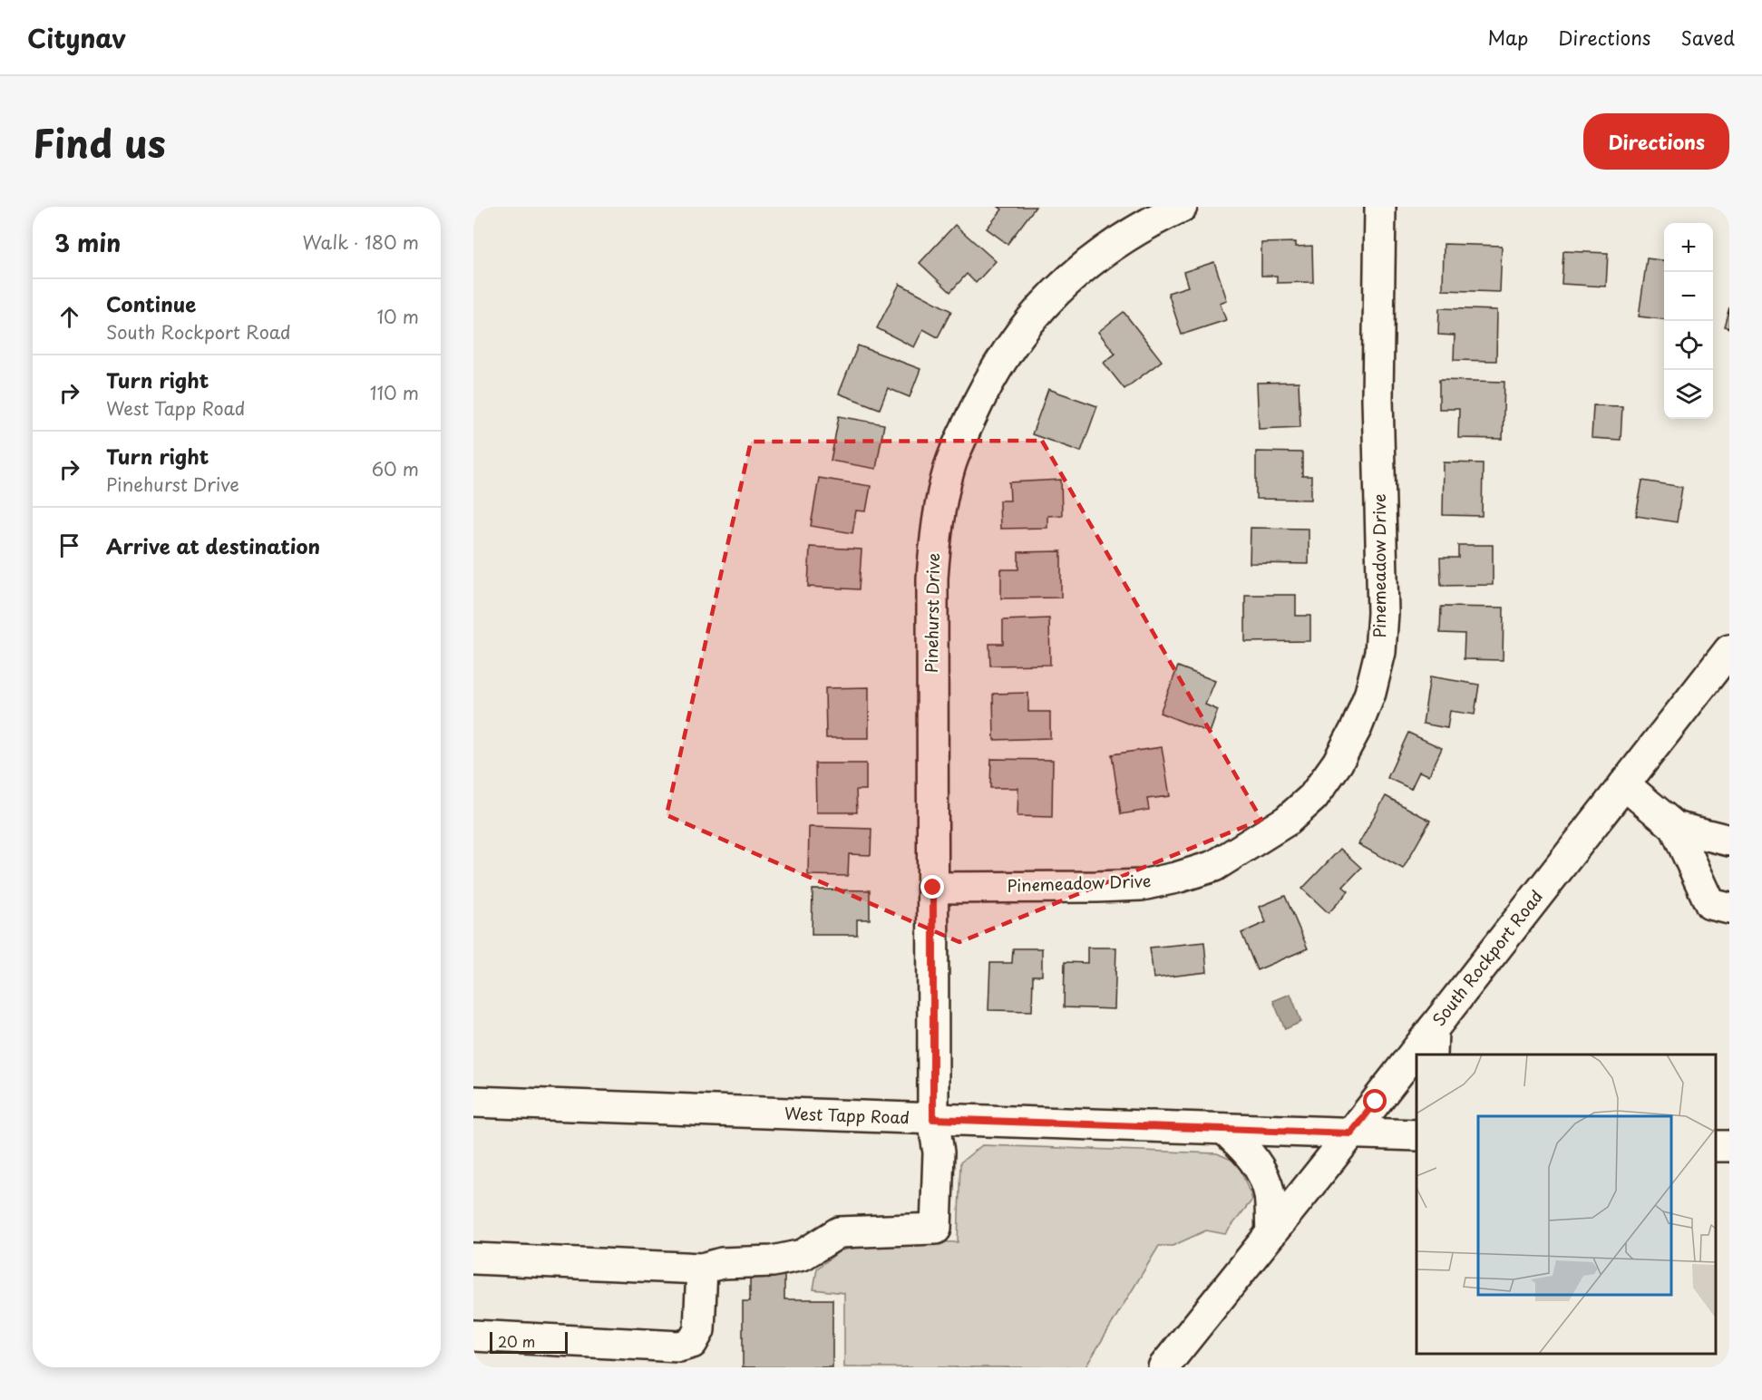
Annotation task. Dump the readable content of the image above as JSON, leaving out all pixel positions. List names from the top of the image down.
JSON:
{
  "streets": {
    "street": [
      "Pinemeadow Drive",
      "Pinehurst Drive",
      "South Rockport Road",
      "West Tapp Road"
    ]
  },
  "crossings": [
    ["Pinemeadow Drive", "Pinehurst Drive"],
    ["Pinehurst Drive", "West Tapp Road"],
    ["South Rockport Road", "West Tapp Road"]
  ],
  "scale_bar": "20 m",
  "page": {
    "header": "Citynav",
    "nav": ["Map", "Directions", "Saved"],
    "title": "Find us",
    "buttons": "Directions",
    "heading": ["3 min", "Walk · 180 m"],
    "map_buttons": ["+", "−"],
    "list": [
      ["Continue", "South Rockport Road", "10 m"],
      ["Turn right", "West Tapp Road", "110 m"],
      ["Turn right", "Pinehurst Drive", "60 m"],
      "Arrive at destination"
    ],
    "scale": "20 m"
  }
}
